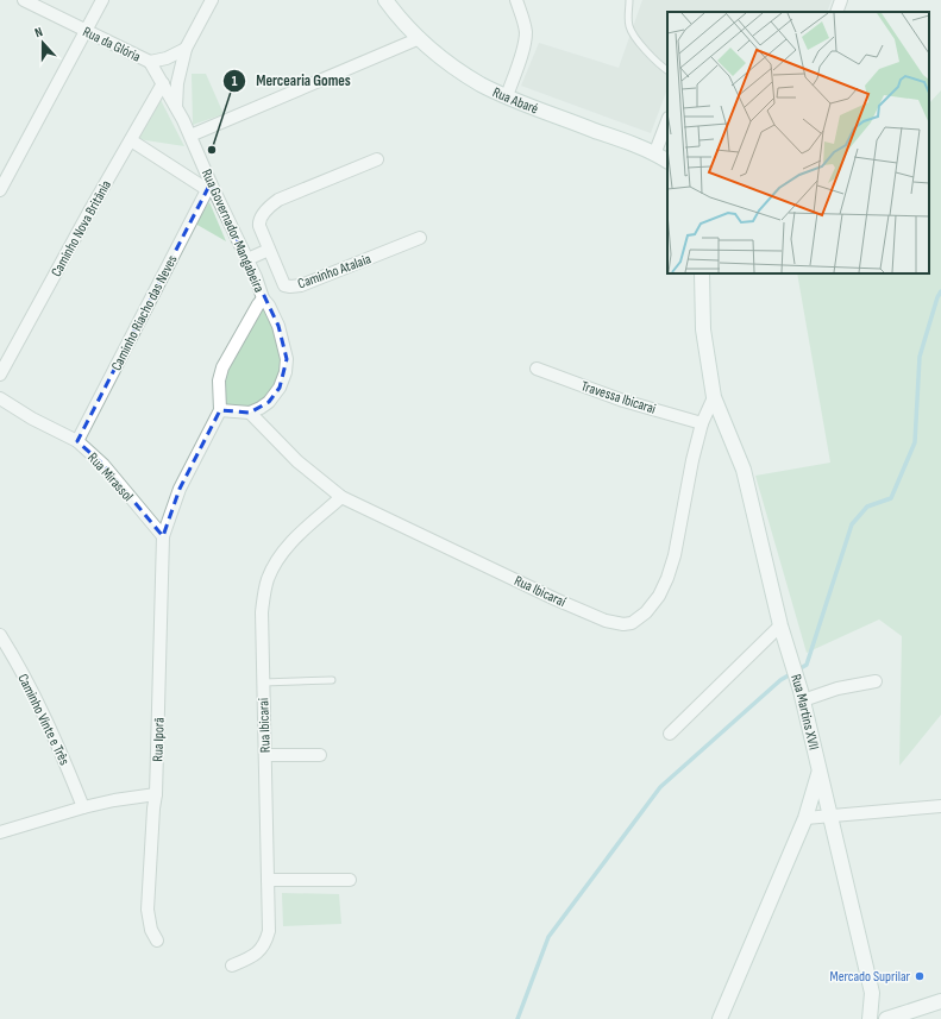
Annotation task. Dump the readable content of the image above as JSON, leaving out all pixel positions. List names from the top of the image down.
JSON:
{
  "streets": {
    "street": [
      "Rua da Glória",
      "Rua Abaré",
      "Caminho Nova Britânia",
      "Rua Governador Mangabeira",
      "Caminho Atalaia",
      "Caminho Riacho das Neves",
      "Travessa Ibicarai",
      "Rua Mirassol",
      "Rua Ibicaraí",
      "Rua Martins XVII",
      "Caminho Vinte e Três",
      "Rua Ibicarai",
      "Rua Iporã"
    ]
  },
  "crossings": [
    ["Rua da Glória", "Rua Governador Mangabeira"],
    ["Caminho Nova Britânia", "Rua Governador Mangabeira"],
    ["Rua Governador Mangabeira", "Caminho Riacho das Neves"],
    ["Rua Governador Mangabeira", "Rua Mirassol"],
    ["Rua Governador Mangabeira", "Rua Ibicaraí"],
    ["Rua Governador Mangabeira", "Rua Iporã"],
    ["Caminho Riacho das Neves", "Rua Mirassol"],
    ["Travessa Ibicarai", "Rua Ibicaraí"],
    ["Rua Mirassol", "Rua Iporã"],
    ["Rua Ibicaraí", "Rua Martins XVII"],
    ["Rua Ibicaraí", "Rua Ibicarai"]
  ],
  "places": ["Mercearia Gomes", "Mercado Suprilar"],
  "north": "top"
}
